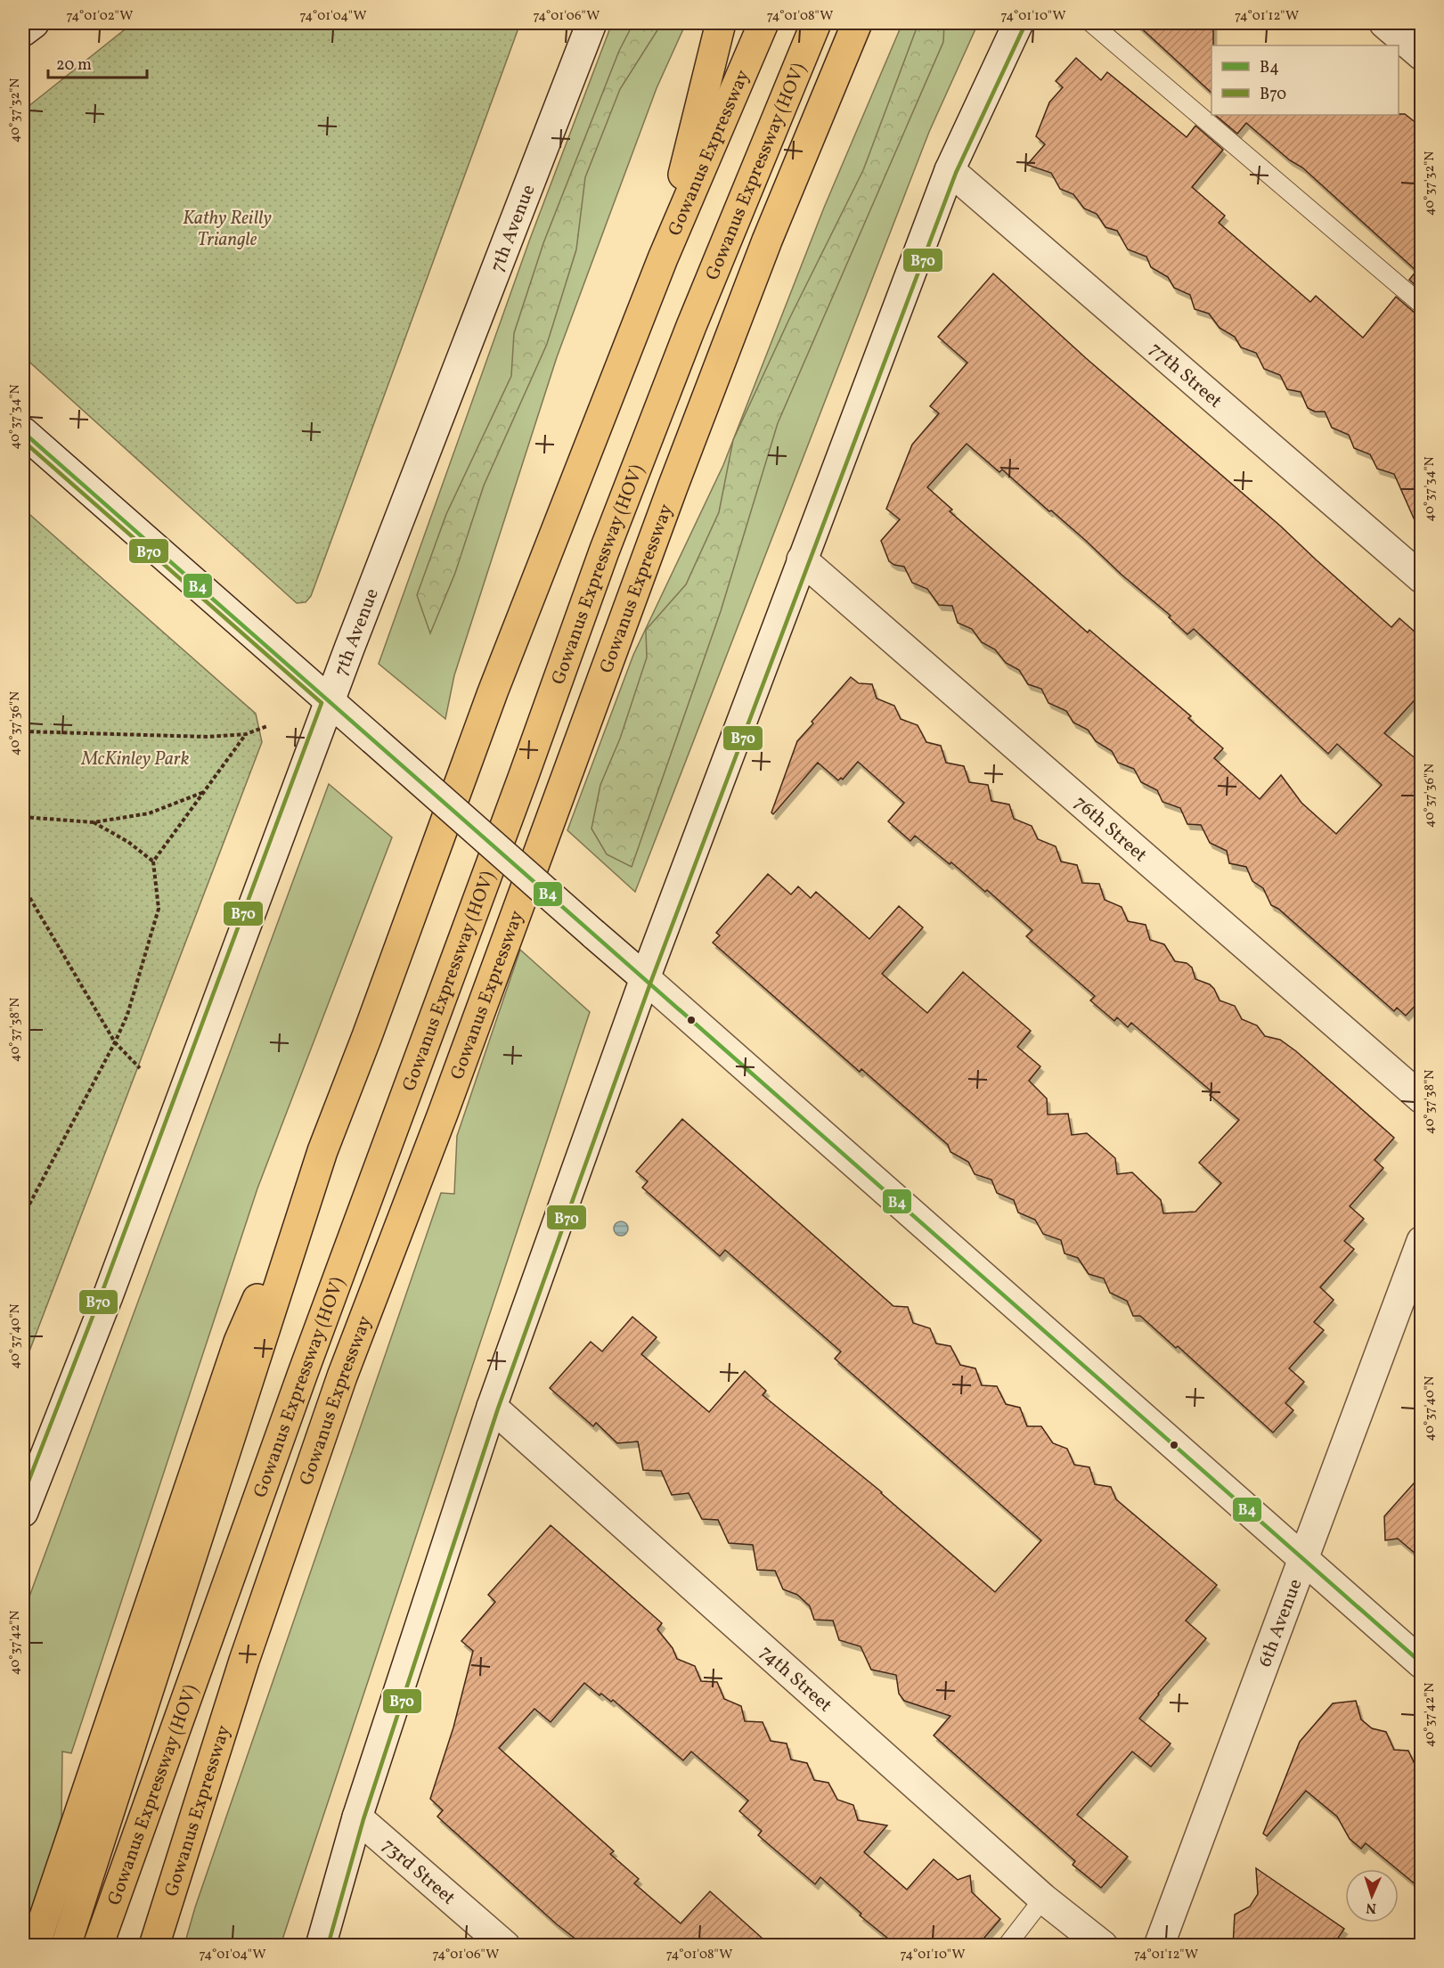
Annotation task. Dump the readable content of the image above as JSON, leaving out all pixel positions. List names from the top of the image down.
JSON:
{
  "streets": {
    "highway": ["Gowanus Expressway", "Gowanus Expressway (HOV)"],
    "main road": [
      "7th Avenue",
      "77th Street",
      "76th Street",
      "6th Avenue",
      "74th Street",
      "73rd Street"
    ]
  },
  "parks": ["Kathy Reilly Triangle", "McKinley Park"],
  "lines": ["transit line B70", "transit line B4"],
  "legend": ["B4", "B70"],
  "scale_bar": "20 m",
  "north": "bottom",
  "coordinates": [
    "74°01'02\"W",
    "74°01'04\"W",
    "74°01'06\"W",
    "74°01'08\"W",
    "74°01'10\"W",
    "74°01'12\"W",
    "40°37'32\"N",
    "40°37'34\"N",
    "40°37'36\"N",
    "40°37'38\"N",
    "40°37'40\"N",
    "40°37'42\"N"
  ]
}
